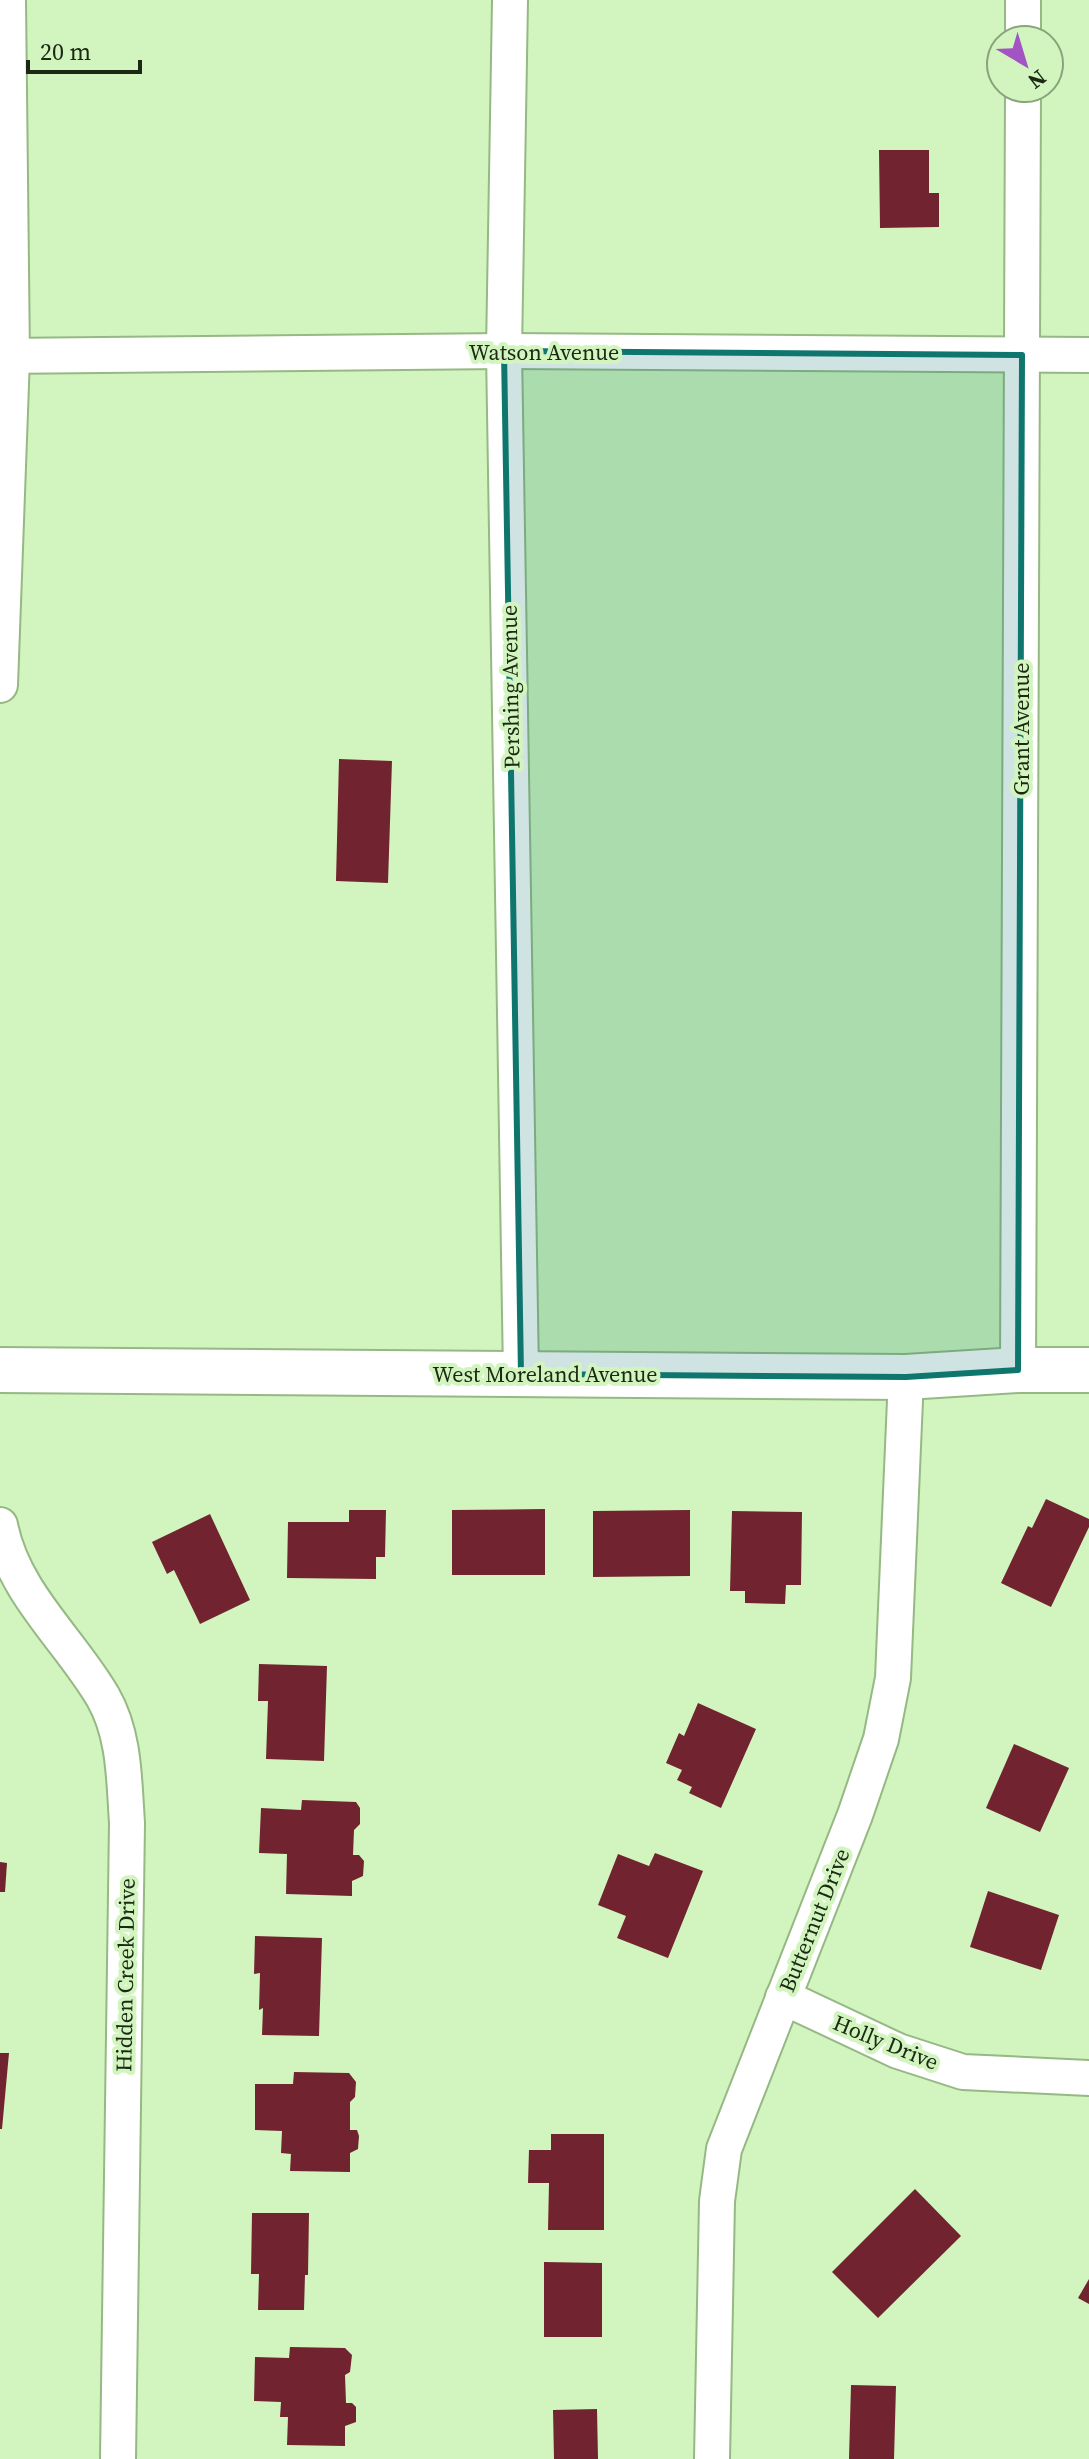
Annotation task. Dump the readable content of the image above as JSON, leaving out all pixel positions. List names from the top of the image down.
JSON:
{
  "streets": {
    "street": [
      "Watson Avenue",
      "Pershing Avenue",
      "Grant Avenue",
      "West Moreland Avenue",
      "Butternut Drive",
      "Hidden Creek Drive",
      "Holly Drive"
    ]
  },
  "crossings": [
    ["Watson Avenue", "Pershing Avenue"],
    ["Watson Avenue", "Grant Avenue"],
    ["Pershing Avenue", "West Moreland Avenue"],
    ["Grant Avenue", "West Moreland Avenue"],
    ["West Moreland Avenue", "Butternut Drive"],
    ["Butternut Drive", "Holly Drive"]
  ],
  "scale_bar": "20 m",
  "north": "bottom right"
}
